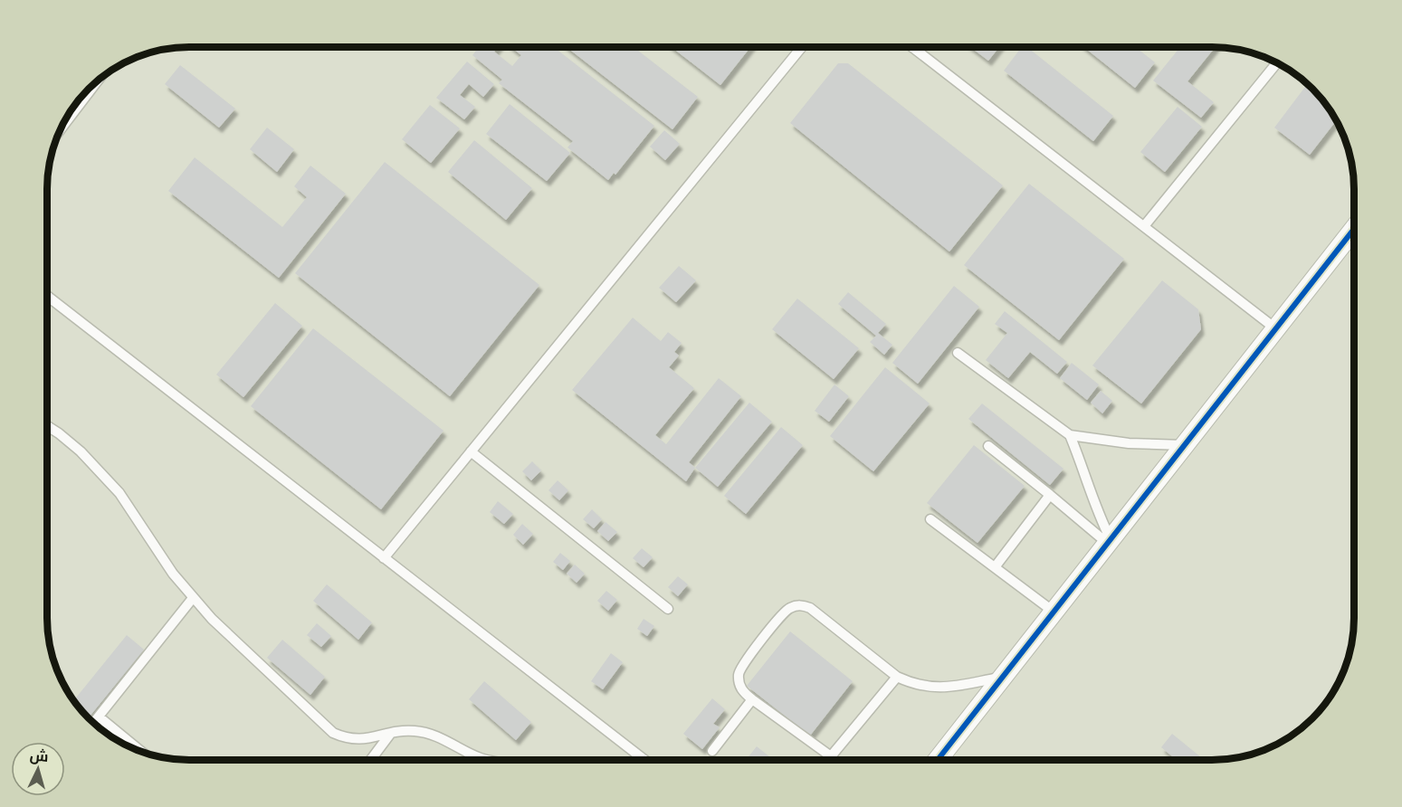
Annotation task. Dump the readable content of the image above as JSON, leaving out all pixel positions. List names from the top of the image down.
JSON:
{
  "north": "top"
}
